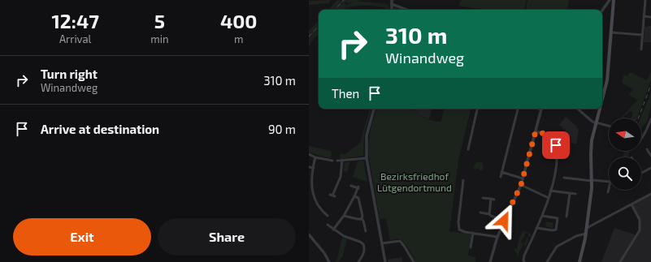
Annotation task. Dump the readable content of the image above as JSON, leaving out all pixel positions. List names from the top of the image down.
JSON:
{
  "parks": ["Bezirksfriedhof Lütgendortmund"],
  "north": "left",
  "page": {
    "eta": [
      "12:47",
      "Arrival",
      "5",
      "min",
      "400",
      "m"
    ],
    "turn": ["310 m", "Winandweg"],
    "list": [
      {
        "name": "Turn right",
        "note": "Winandweg",
        "value": "310 m"
      },
      {
        "name": "Arrive at destination",
        "value": "90 m"
      }
    ],
    "then": "Then",
    "buttons": ["Exit", "Share"]
  }
}
